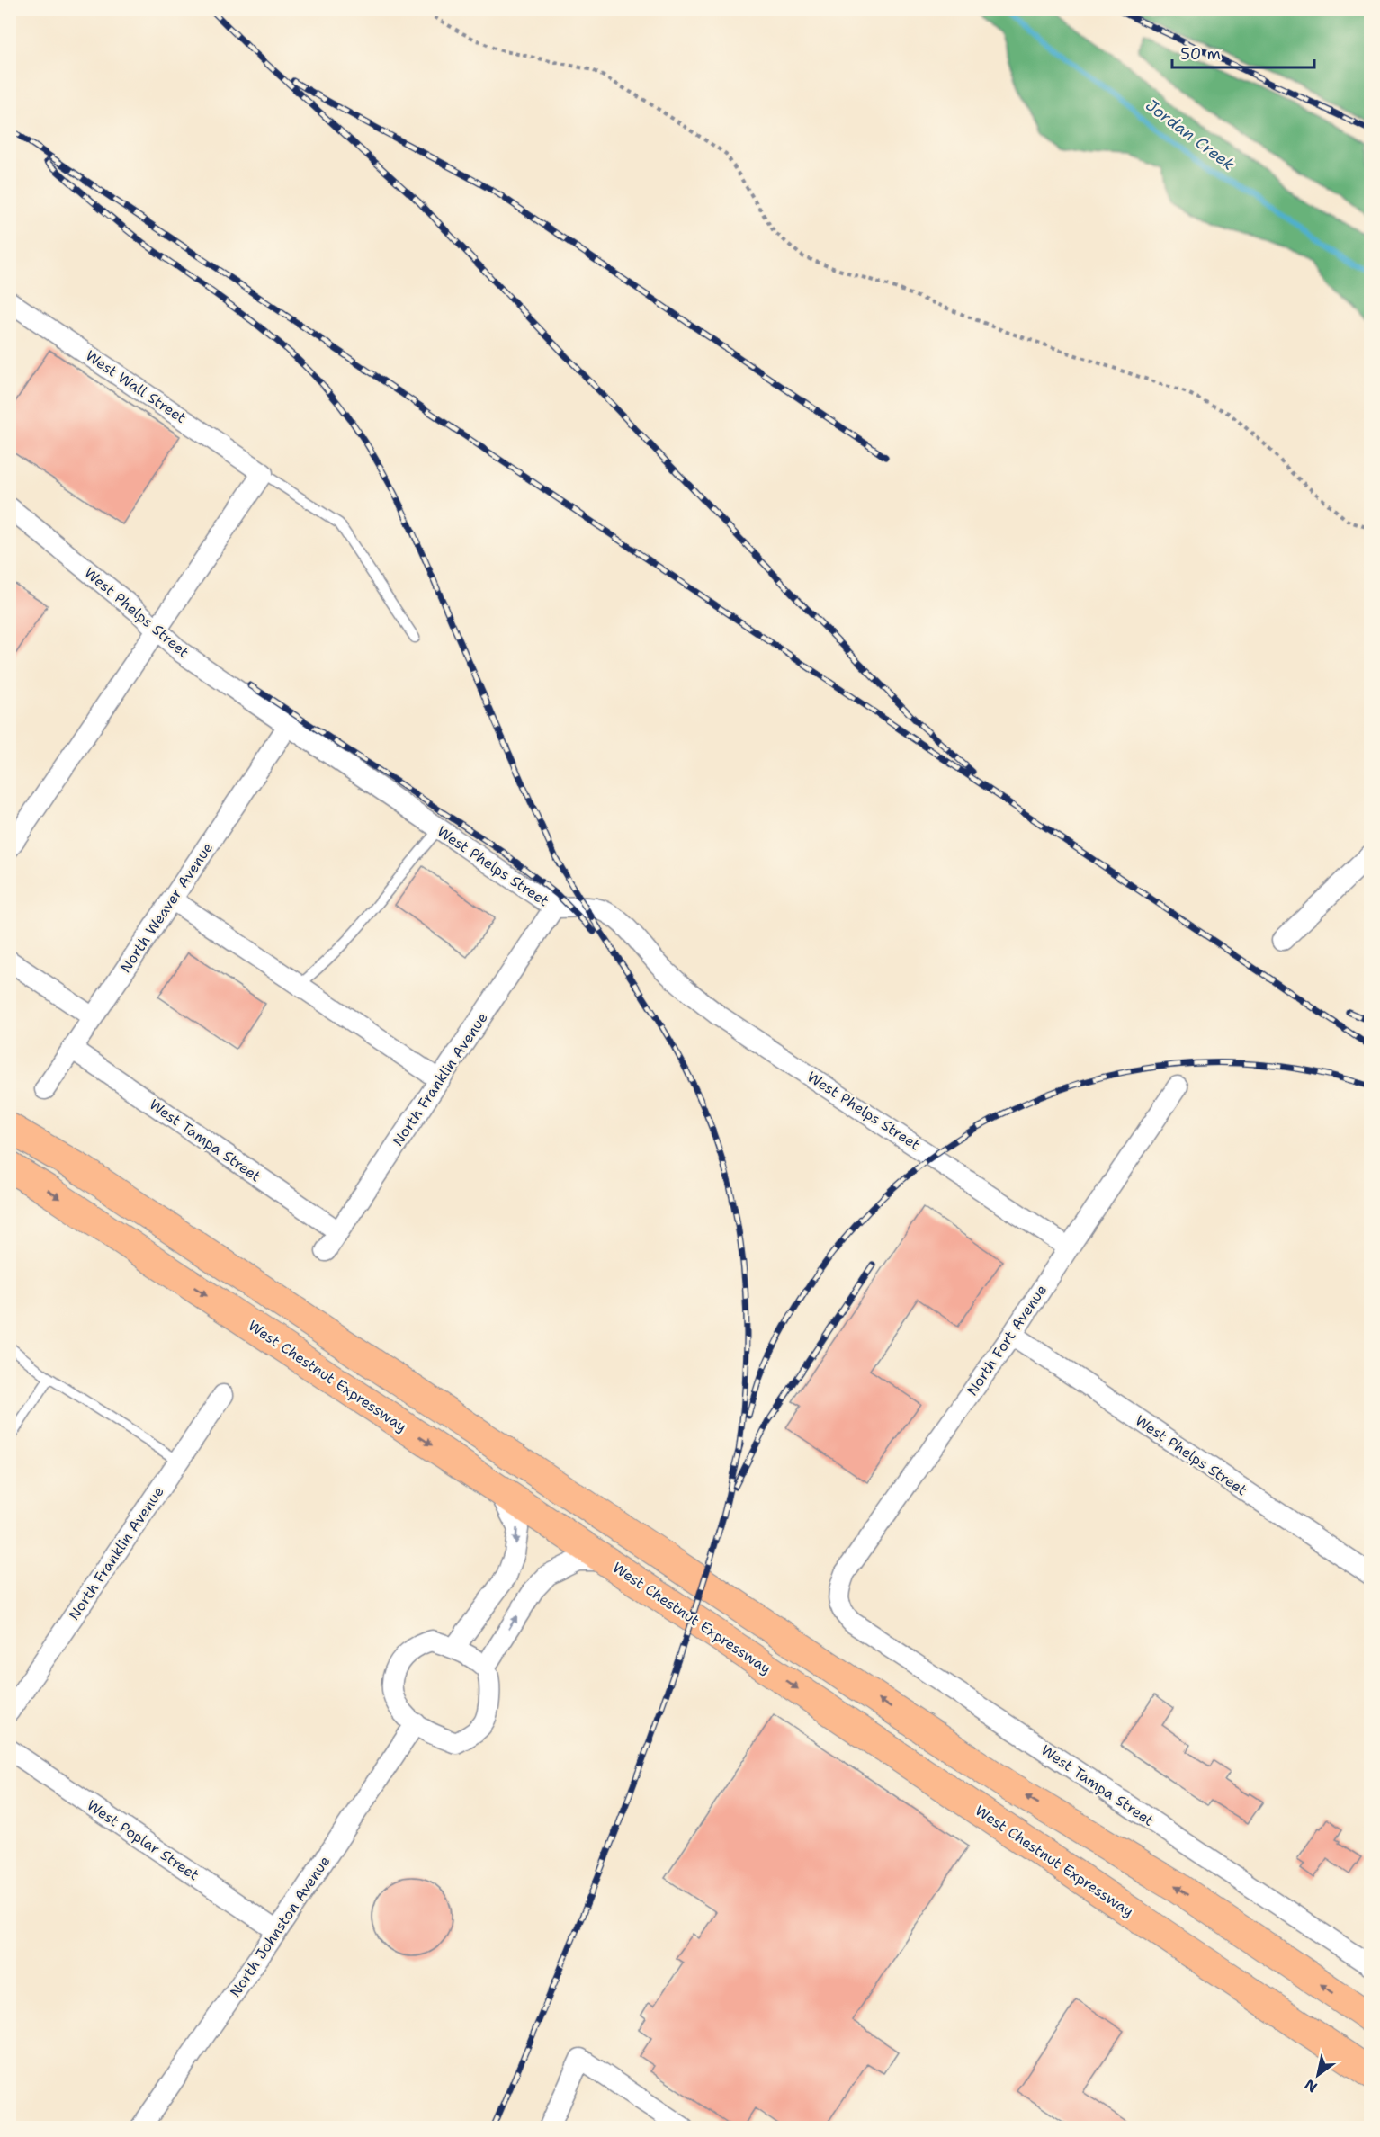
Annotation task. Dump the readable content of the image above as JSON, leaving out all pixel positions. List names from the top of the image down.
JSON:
{
  "streets": {
    "main road": ["West Chestnut Expressway"],
    "street": [
      "West Wall Street",
      "West Phelps Street",
      "North Weaver Avenue",
      "North Franklin Avenue",
      "West Tampa Street",
      "North Fort Avenue",
      "West Poplar Street",
      "North Johnston Avenue"
    ]
  },
  "crossings": [
    ["West Phelps Street", "North Weaver Avenue"],
    ["West Phelps Street", "North Franklin Avenue"],
    ["West Phelps Street", "North Fort Avenue"],
    ["North Weaver Avenue", "West Tampa Street"],
    ["North Franklin Avenue", "West Tampa Street"],
    ["West Tampa Street", "North Fort Avenue"],
    ["West Poplar Street", "North Johnston Avenue"]
  ],
  "water": ["Jordan Creek"],
  "scale_bar": "50 m",
  "north": "bottom left"
}
